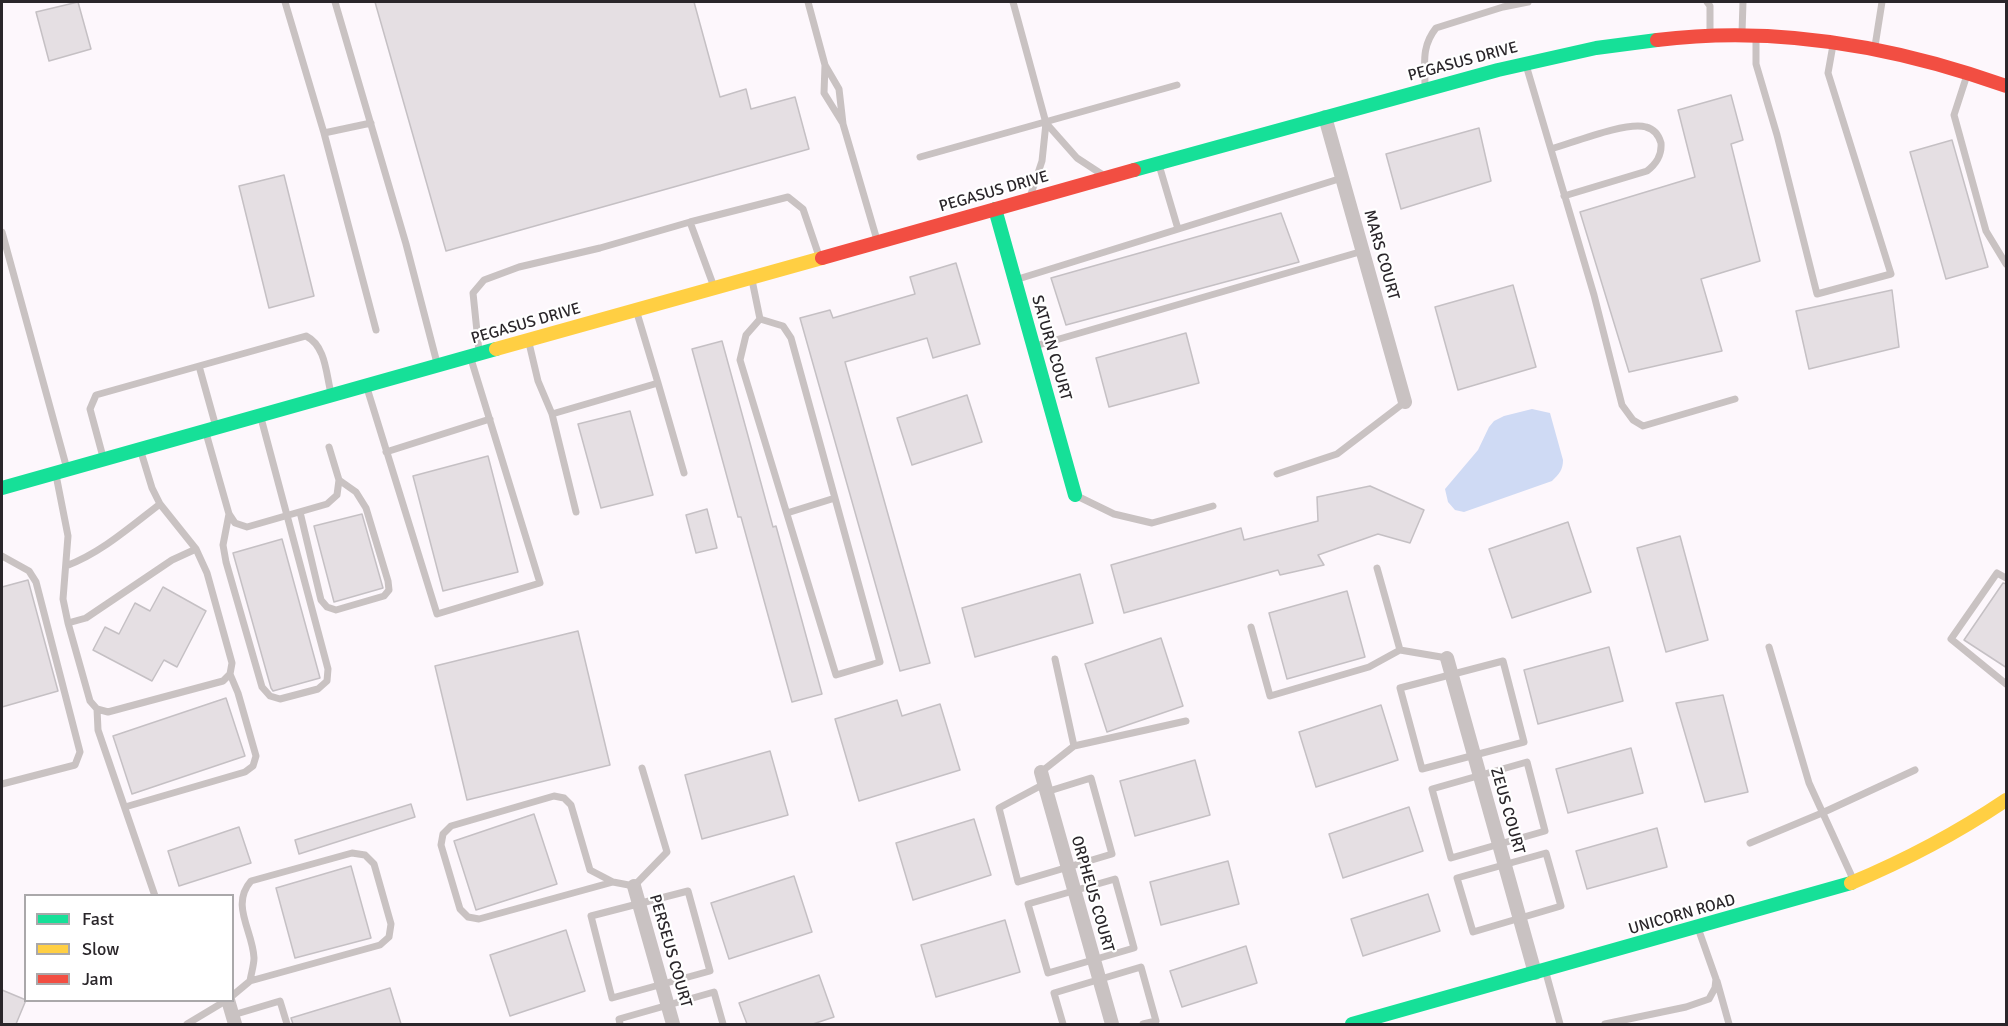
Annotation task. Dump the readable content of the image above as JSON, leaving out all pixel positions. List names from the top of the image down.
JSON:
{
  "streets": {
    "street": [
      "PEGASUS DRIVE",
      "MARS COURT",
      "SATURN COURT",
      "ZEUS COURT",
      "ORPHEUS COURT",
      "UNICORN ROAD",
      "PERSEUS COURT"
    ]
  },
  "crossings": [
    ["PEGASUS DRIVE", "MARS COURT"],
    ["PEGASUS DRIVE", "SATURN COURT"],
    ["ZEUS COURT", "UNICORN ROAD"]
  ],
  "legend": ["Fast", "Slow", "Jam"]
}
